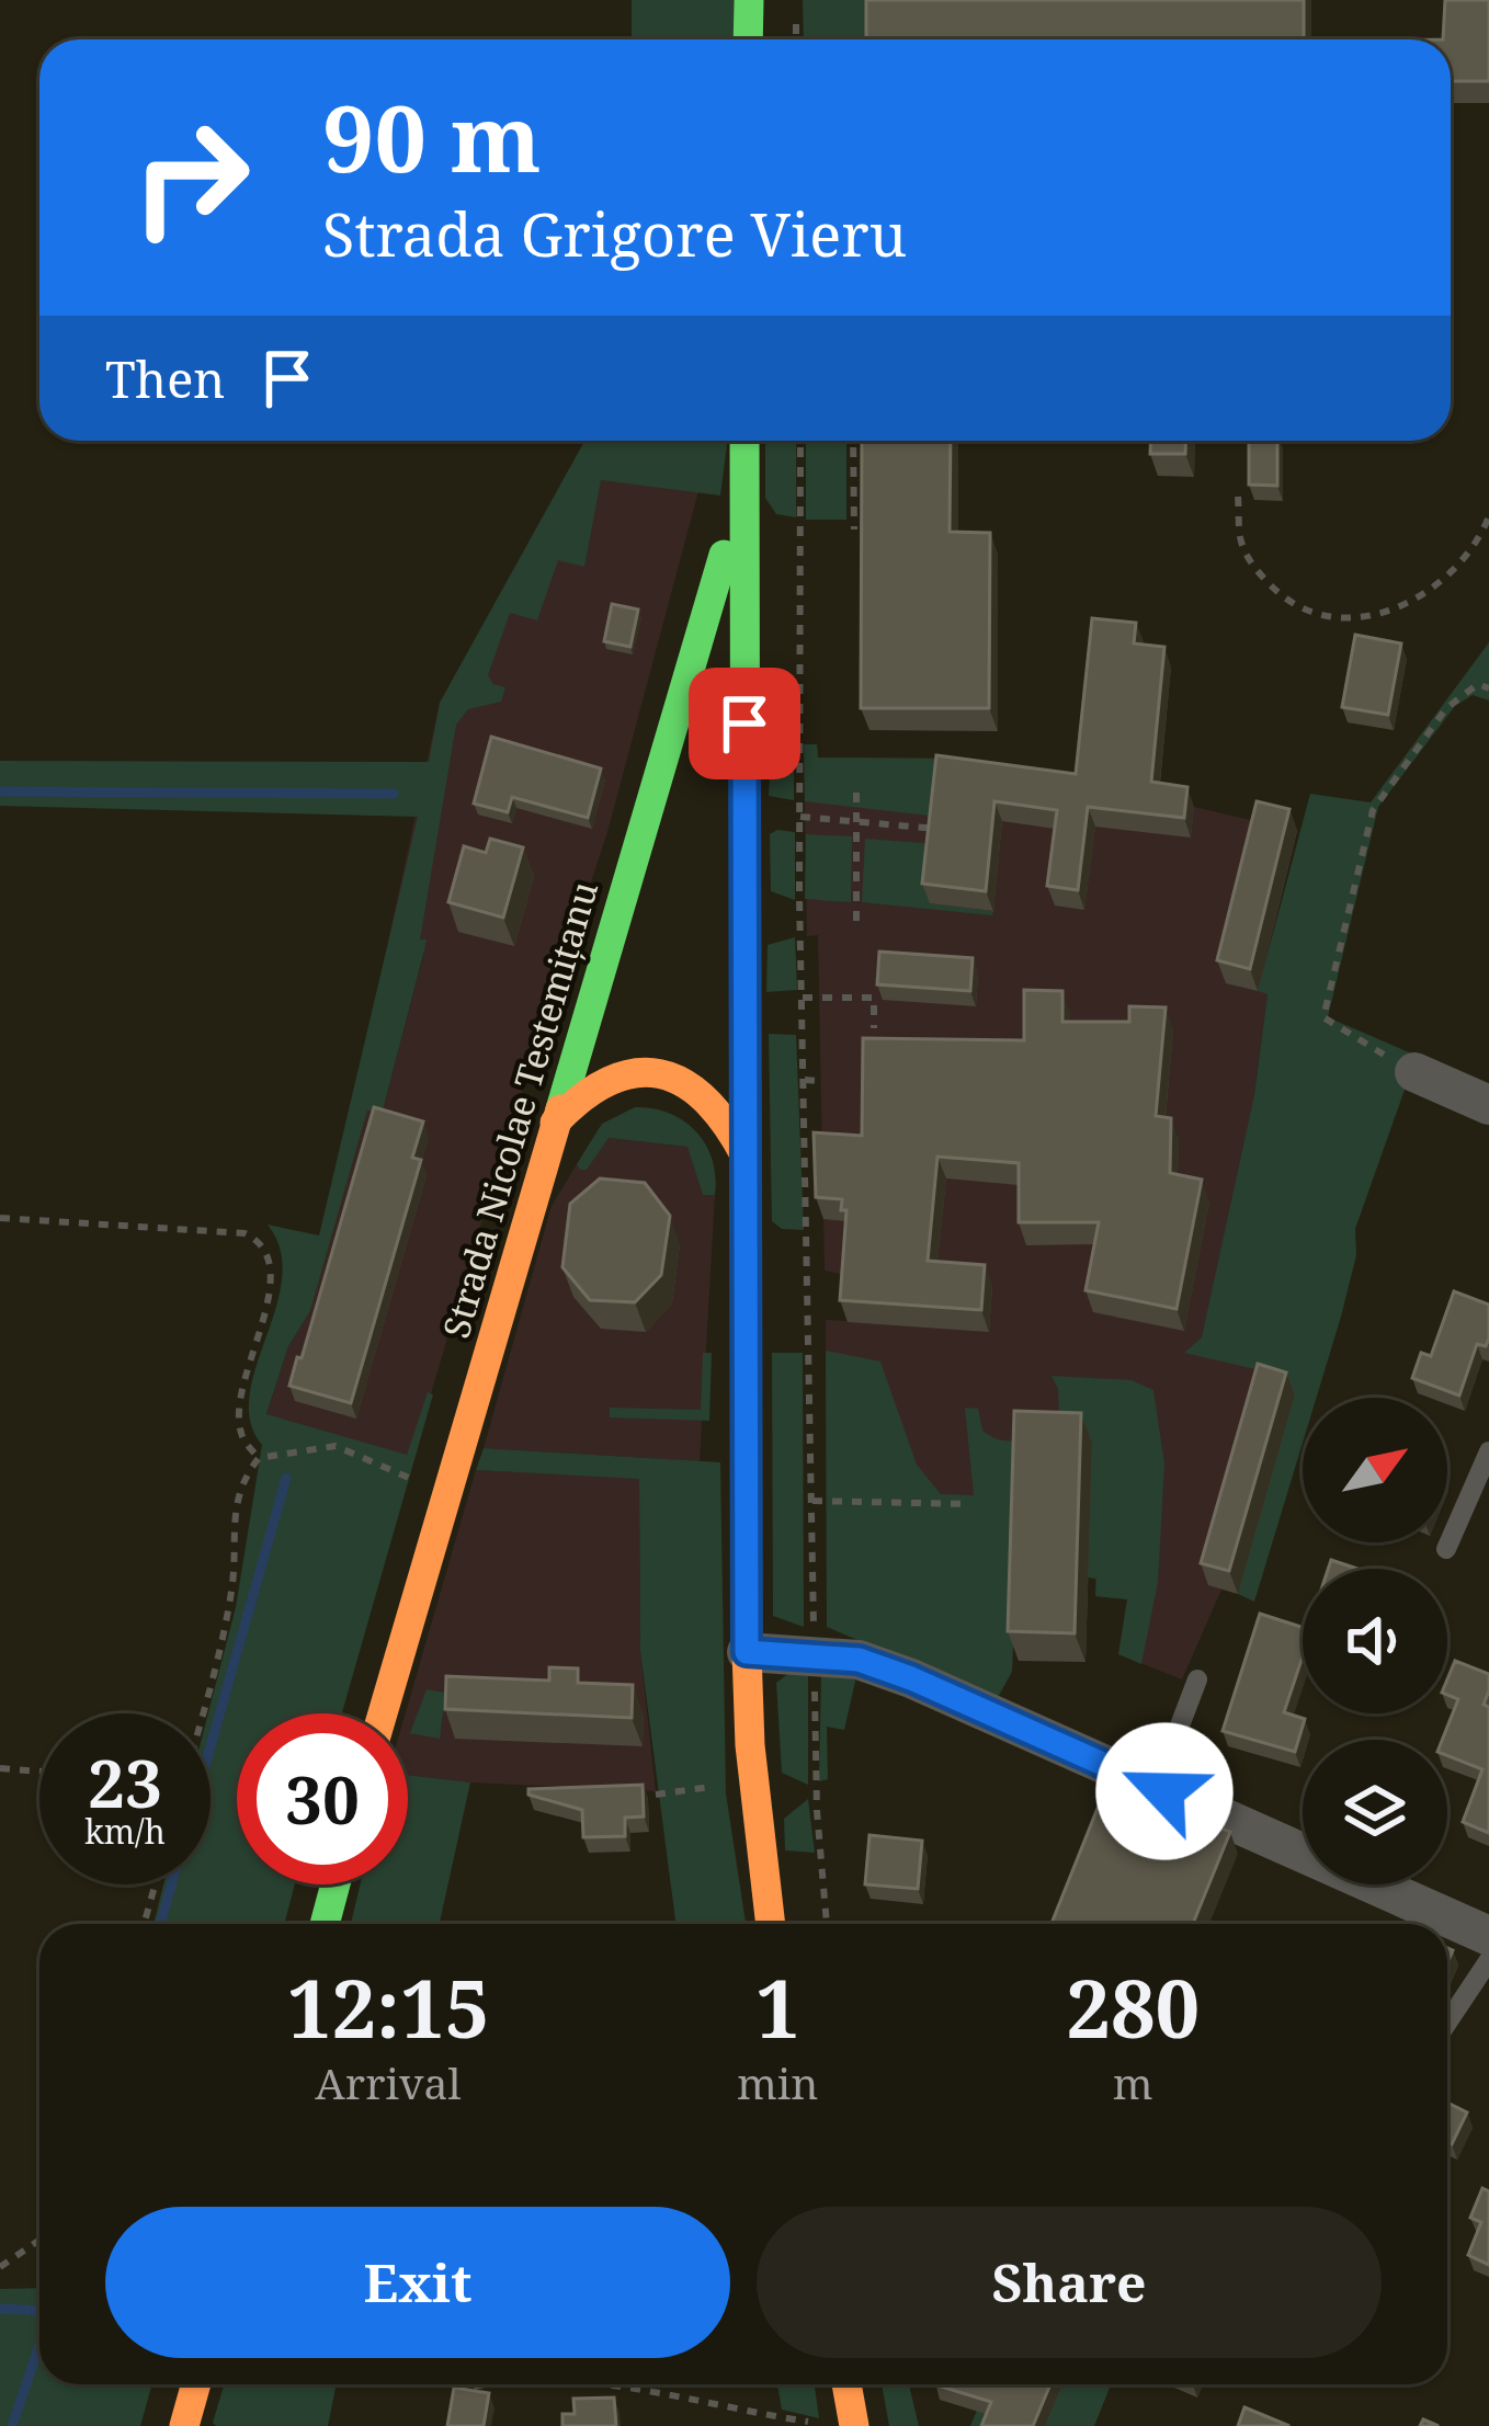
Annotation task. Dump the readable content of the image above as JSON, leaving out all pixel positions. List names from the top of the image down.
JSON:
{
  "streets": {
    "street": ["Strada Nicolae Testemițanu"]
  },
  "north": "top right",
  "page": {
    "turn": ["90 m", "Strada Grigore Vieru"],
    "then": "Then",
    "speed": "23 km/h",
    "limit": "30",
    "eta": [
      "12:15",
      "Arrival",
      "1",
      "min",
      "280",
      "m"
    ],
    "buttons": ["Exit", "Share"]
  }
}
